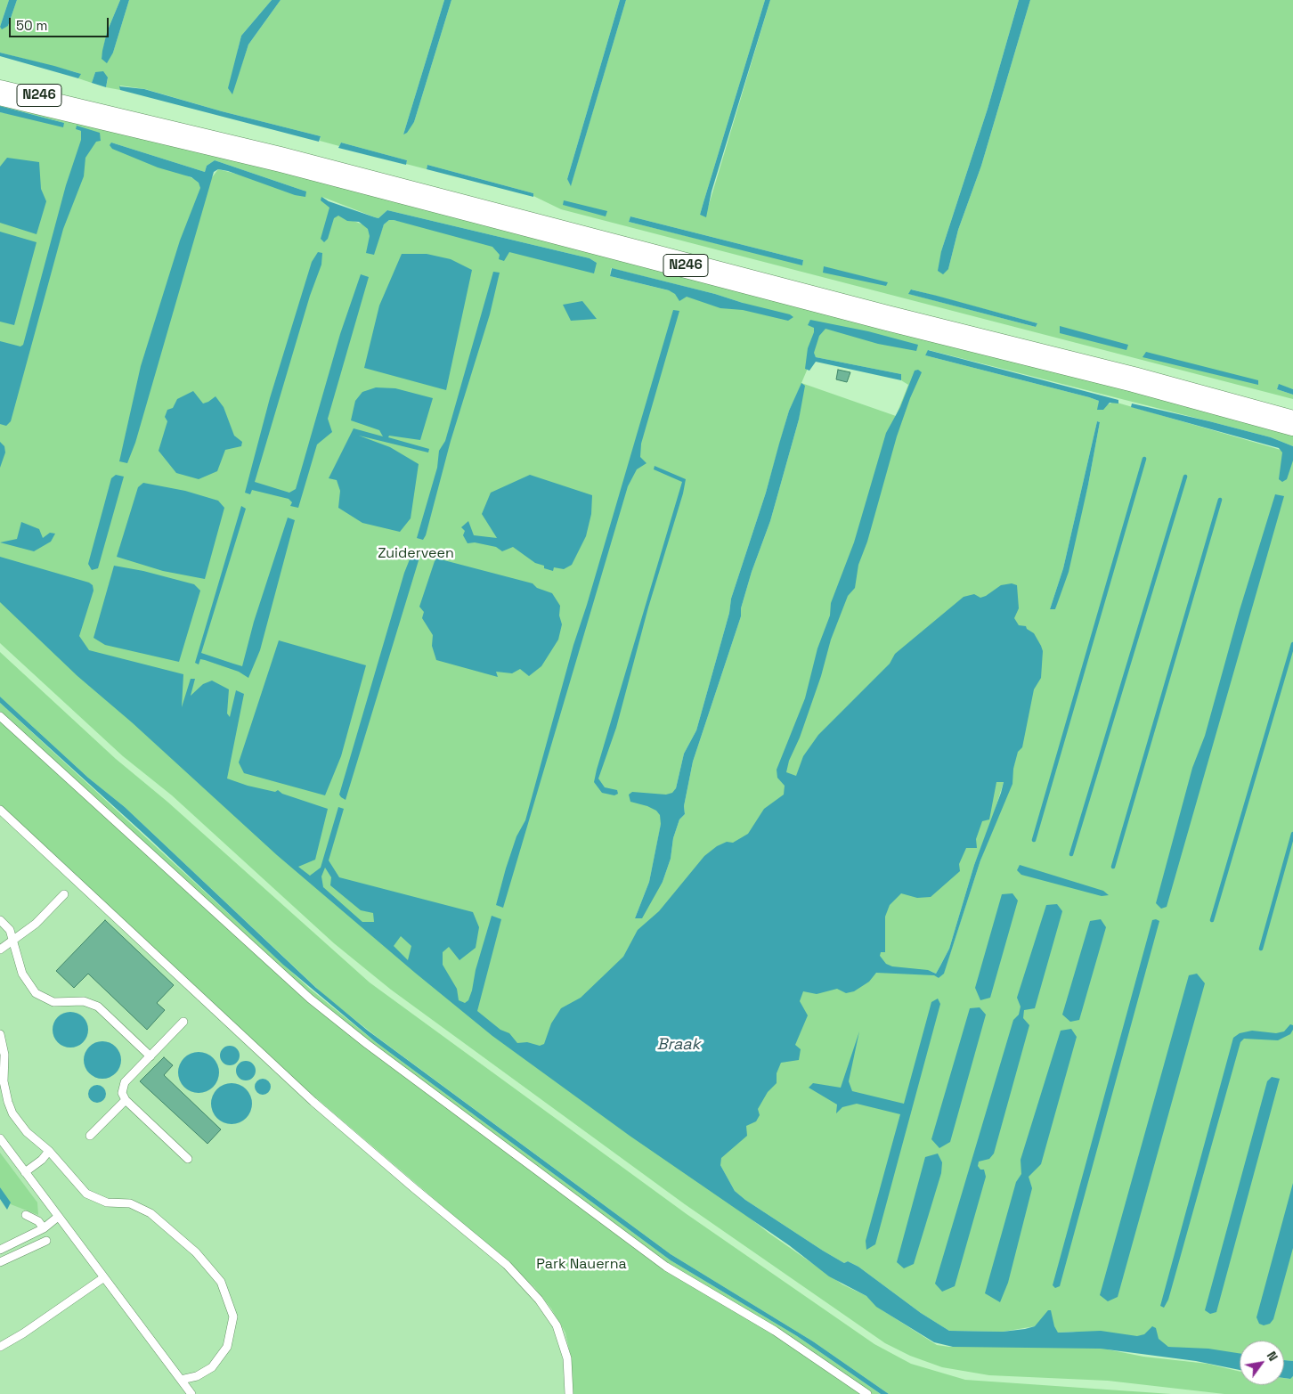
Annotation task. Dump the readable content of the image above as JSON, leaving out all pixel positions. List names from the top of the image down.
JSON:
{
  "streets": {
    "main road": ["N246"]
  },
  "water": ["Braak"],
  "parks": ["Zuiderveen", "Park Nauerna"],
  "scale_bar": "50 m",
  "north": "top right"
}
